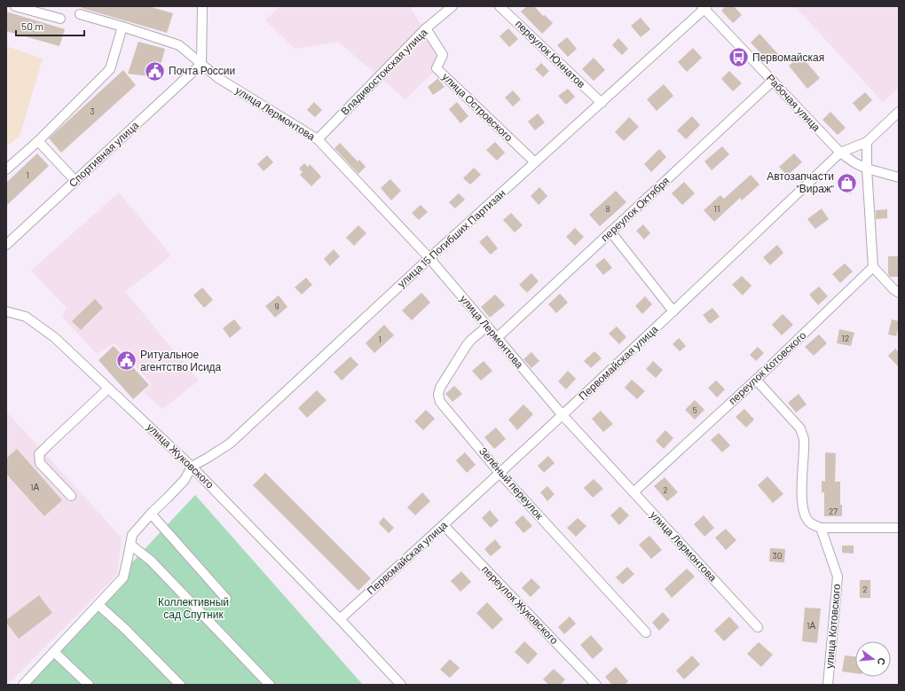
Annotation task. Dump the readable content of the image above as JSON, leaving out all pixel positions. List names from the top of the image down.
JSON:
{
  "streets": {
    "street": [
      "переулок Юннатов",
      "Владивостокская улица",
      "Рабочая улица",
      "улица Островского",
      "улица Лермонтова",
      "Спортивная улица",
      "переулок Октября",
      "улица 15 Погибших Партизан",
      "Первомайская улица",
      "переулок Котовского",
      "улица Жуковского",
      "Зелёный переулок",
      "переулок Жуковского",
      "улица Котовского"
    ]
  },
  "crossings": [
    ["переулок Юннатов", "улица 15 Погибших Партизан"],
    ["Владивостокская улица", "улица Островского"],
    ["Владивостокская улица", "улица Лермонтова"],
    ["Рабочая улица", "переулок Октября"],
    ["Рабочая улица", "улица 15 Погибших Партизан"],
    ["Рабочая улица", "Первомайская улица"],
    ["улица Островского", "улица 15 Погибших Партизан"],
    ["улица Лермонтова", "Спортивная улица"],
    ["улица Лермонтова", "переулок Октября"],
    ["улица Лермонтова", "улица 15 Погибших Партизан"],
    ["улица Лермонтова", "Первомайская улица"],
    ["улица Лермонтова", "переулок Котовского"],
    ["улица Лермонтова", "Зелёный переулок"],
    ["улица 15 Погибших Партизан", "улица Жуковского"],
    ["Первомайская улица", "улица Жуковского"],
    ["Первомайская улица", "Зелёный переулок"],
    ["Первомайская улица", "переулок Жуковского"]
  ],
  "parks": ["Коллективный сад Спутник"],
  "places": {
    "bus stop": ["Первомайская"],
    "public building": ["Почта России", "Ритуальное агентство Исида"],
    "shop": ["Автозапчасти \"Вираж\""]
  },
  "house_numbers": [
    "3",
    "1",
    "8",
    "11",
    "9",
    "12",
    "1",
    "5",
    "1А",
    "2",
    "27",
    "30",
    "2",
    "1А"
  ],
  "scale_bar": "50 m",
  "north": "right"
}
